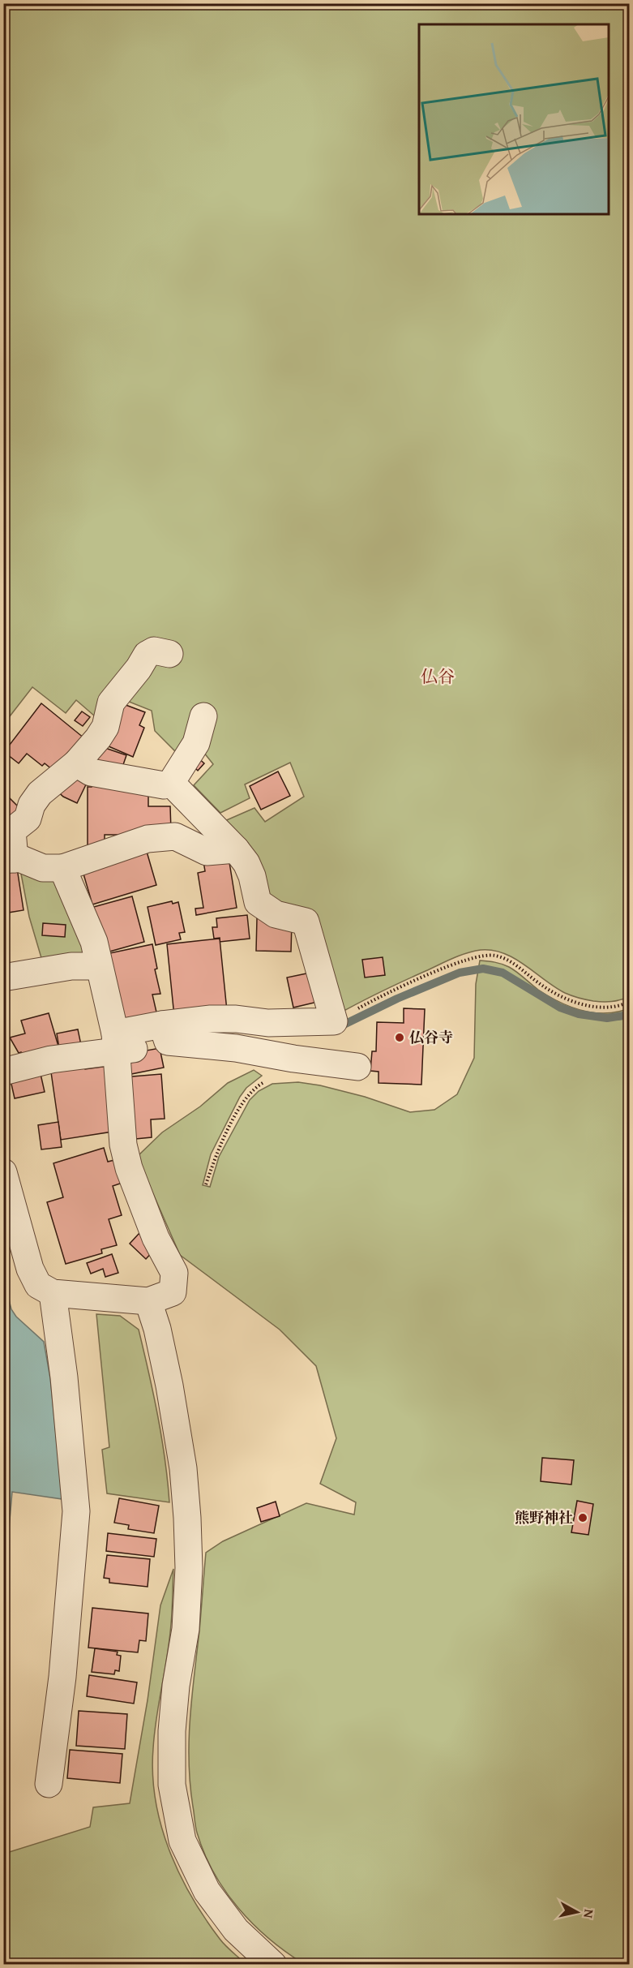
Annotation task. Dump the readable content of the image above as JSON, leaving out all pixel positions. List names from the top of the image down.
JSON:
{
  "districts": ["仏谷"],
  "places": ["仏谷寺", "熊野神社"],
  "north": "right"
}
